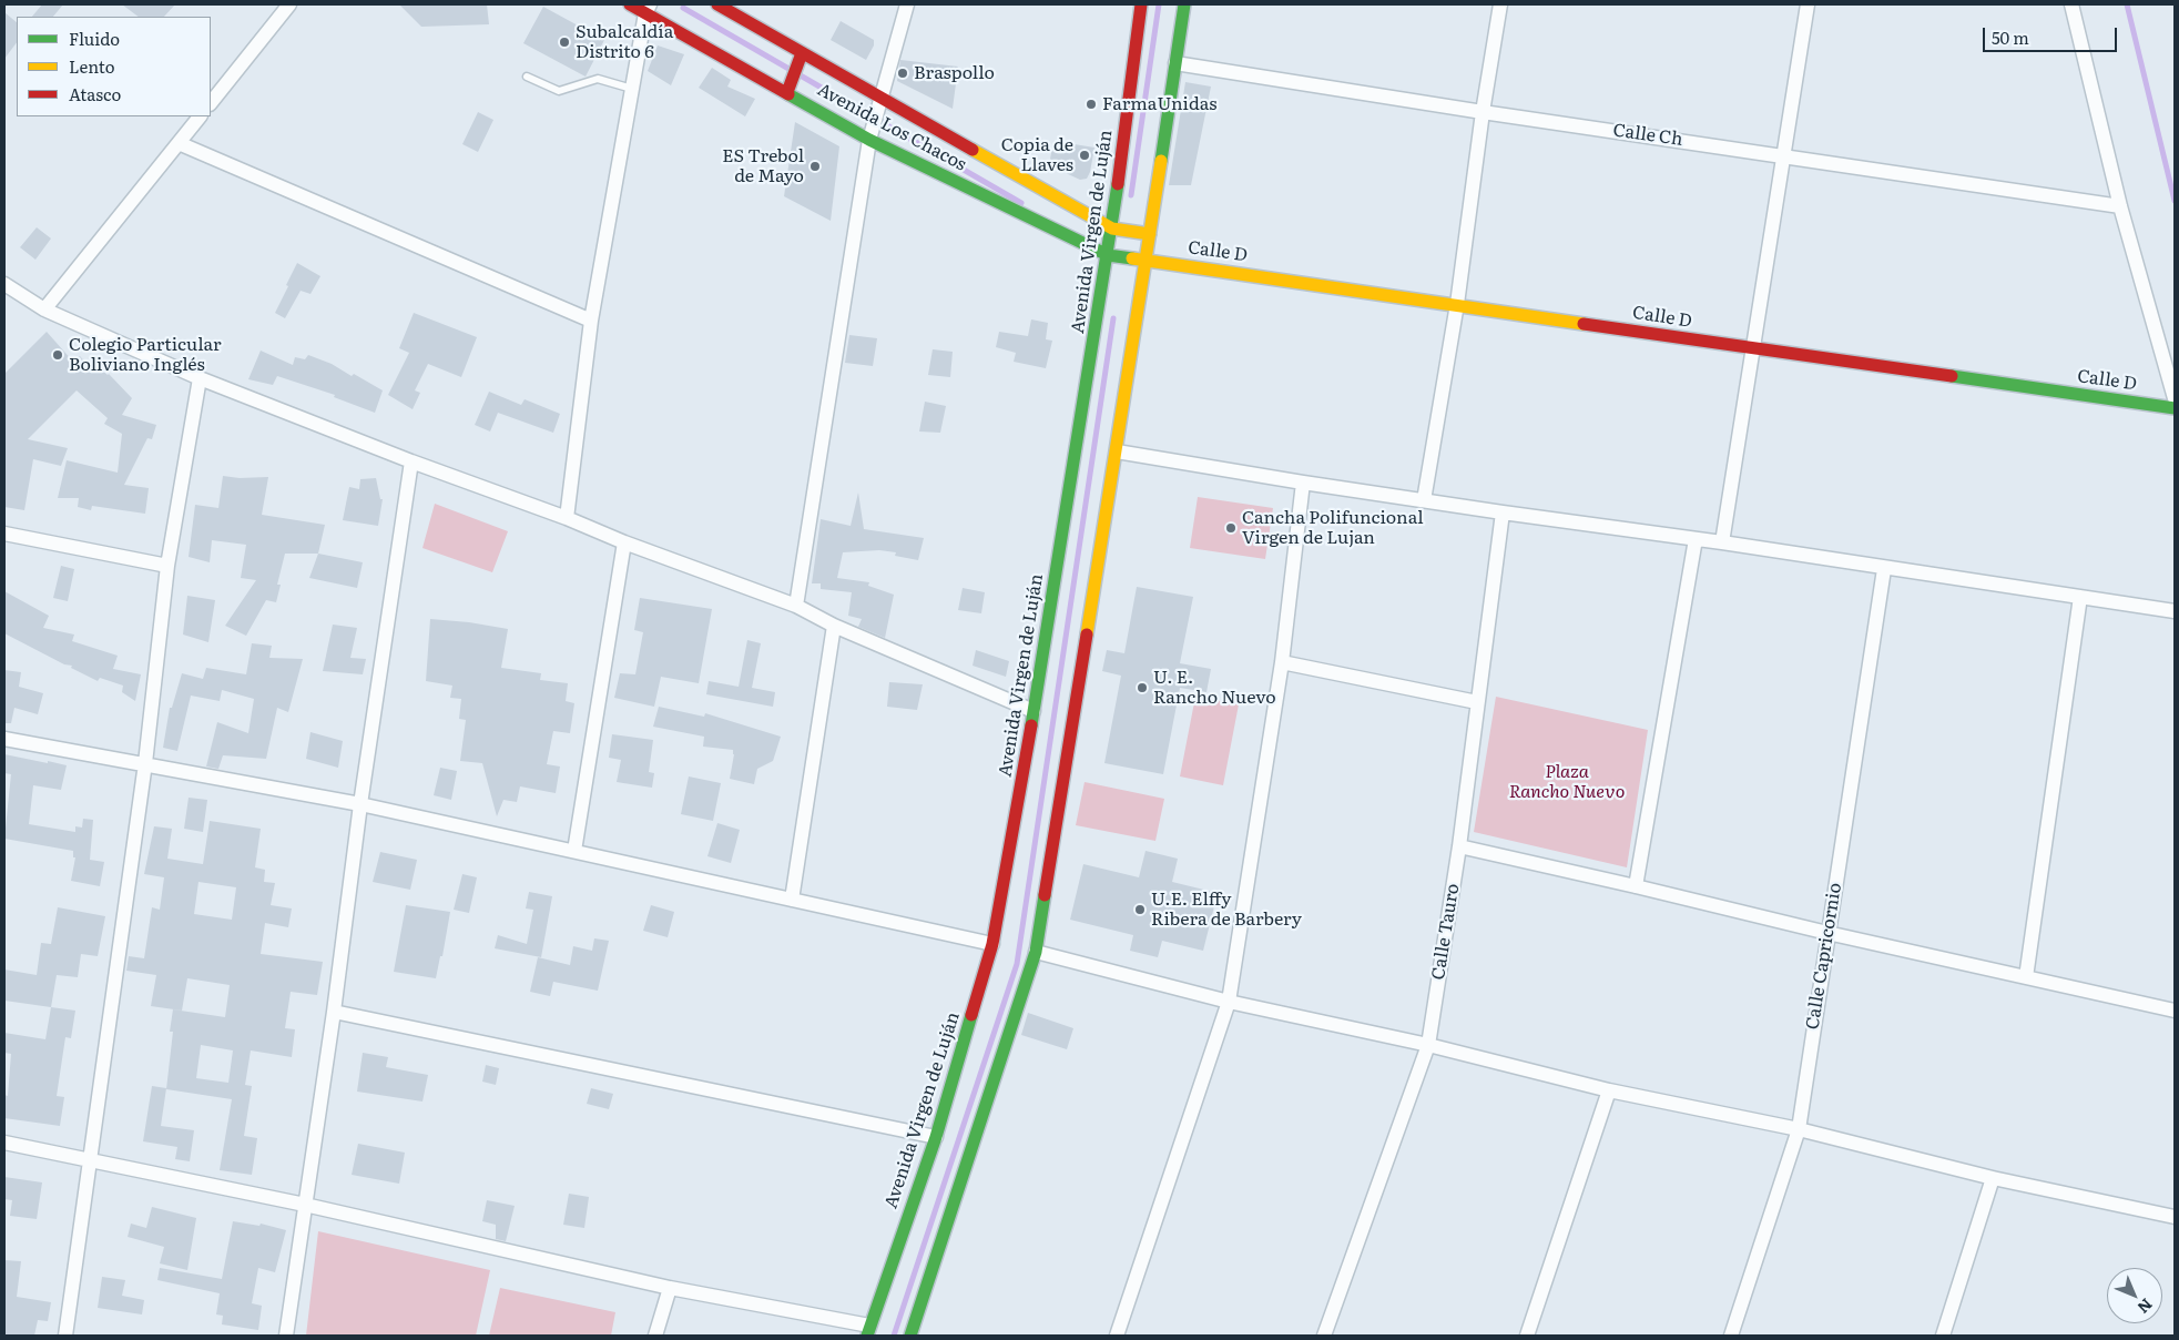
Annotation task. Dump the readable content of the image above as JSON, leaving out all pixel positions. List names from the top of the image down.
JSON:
{
  "streets": {
    "main road": ["Avenida Los Chacos", "Avenida Virgen de Luján", "Calle D"],
    "street": ["Calle Ch", "Calle Tauro", "Calle Capricornio"]
  },
  "crossings": [
    ["Avenida Los Chacos", "Avenida Virgen de Luján"],
    ["Avenida Los Chacos", "Calle D"]
  ],
  "parks": ["Plaza Rancho Nuevo"],
  "places": [
    "Subalcaldía Distrito 6",
    "Braspollo",
    "FarmaUnidas",
    "Copia de Llaves",
    "ES Trebol de Mayo",
    "Colegio Particular Boliviano Inglés",
    "Cancha Polifuncional Virgen de Lujan",
    "U. E. Rancho Nuevo",
    "U.E. Elffy Ribera de Barbery"
  ],
  "legend": ["Fluido", "Lento", "Atasco"],
  "scale_bar": "50 m",
  "north": "bottom right"
}
